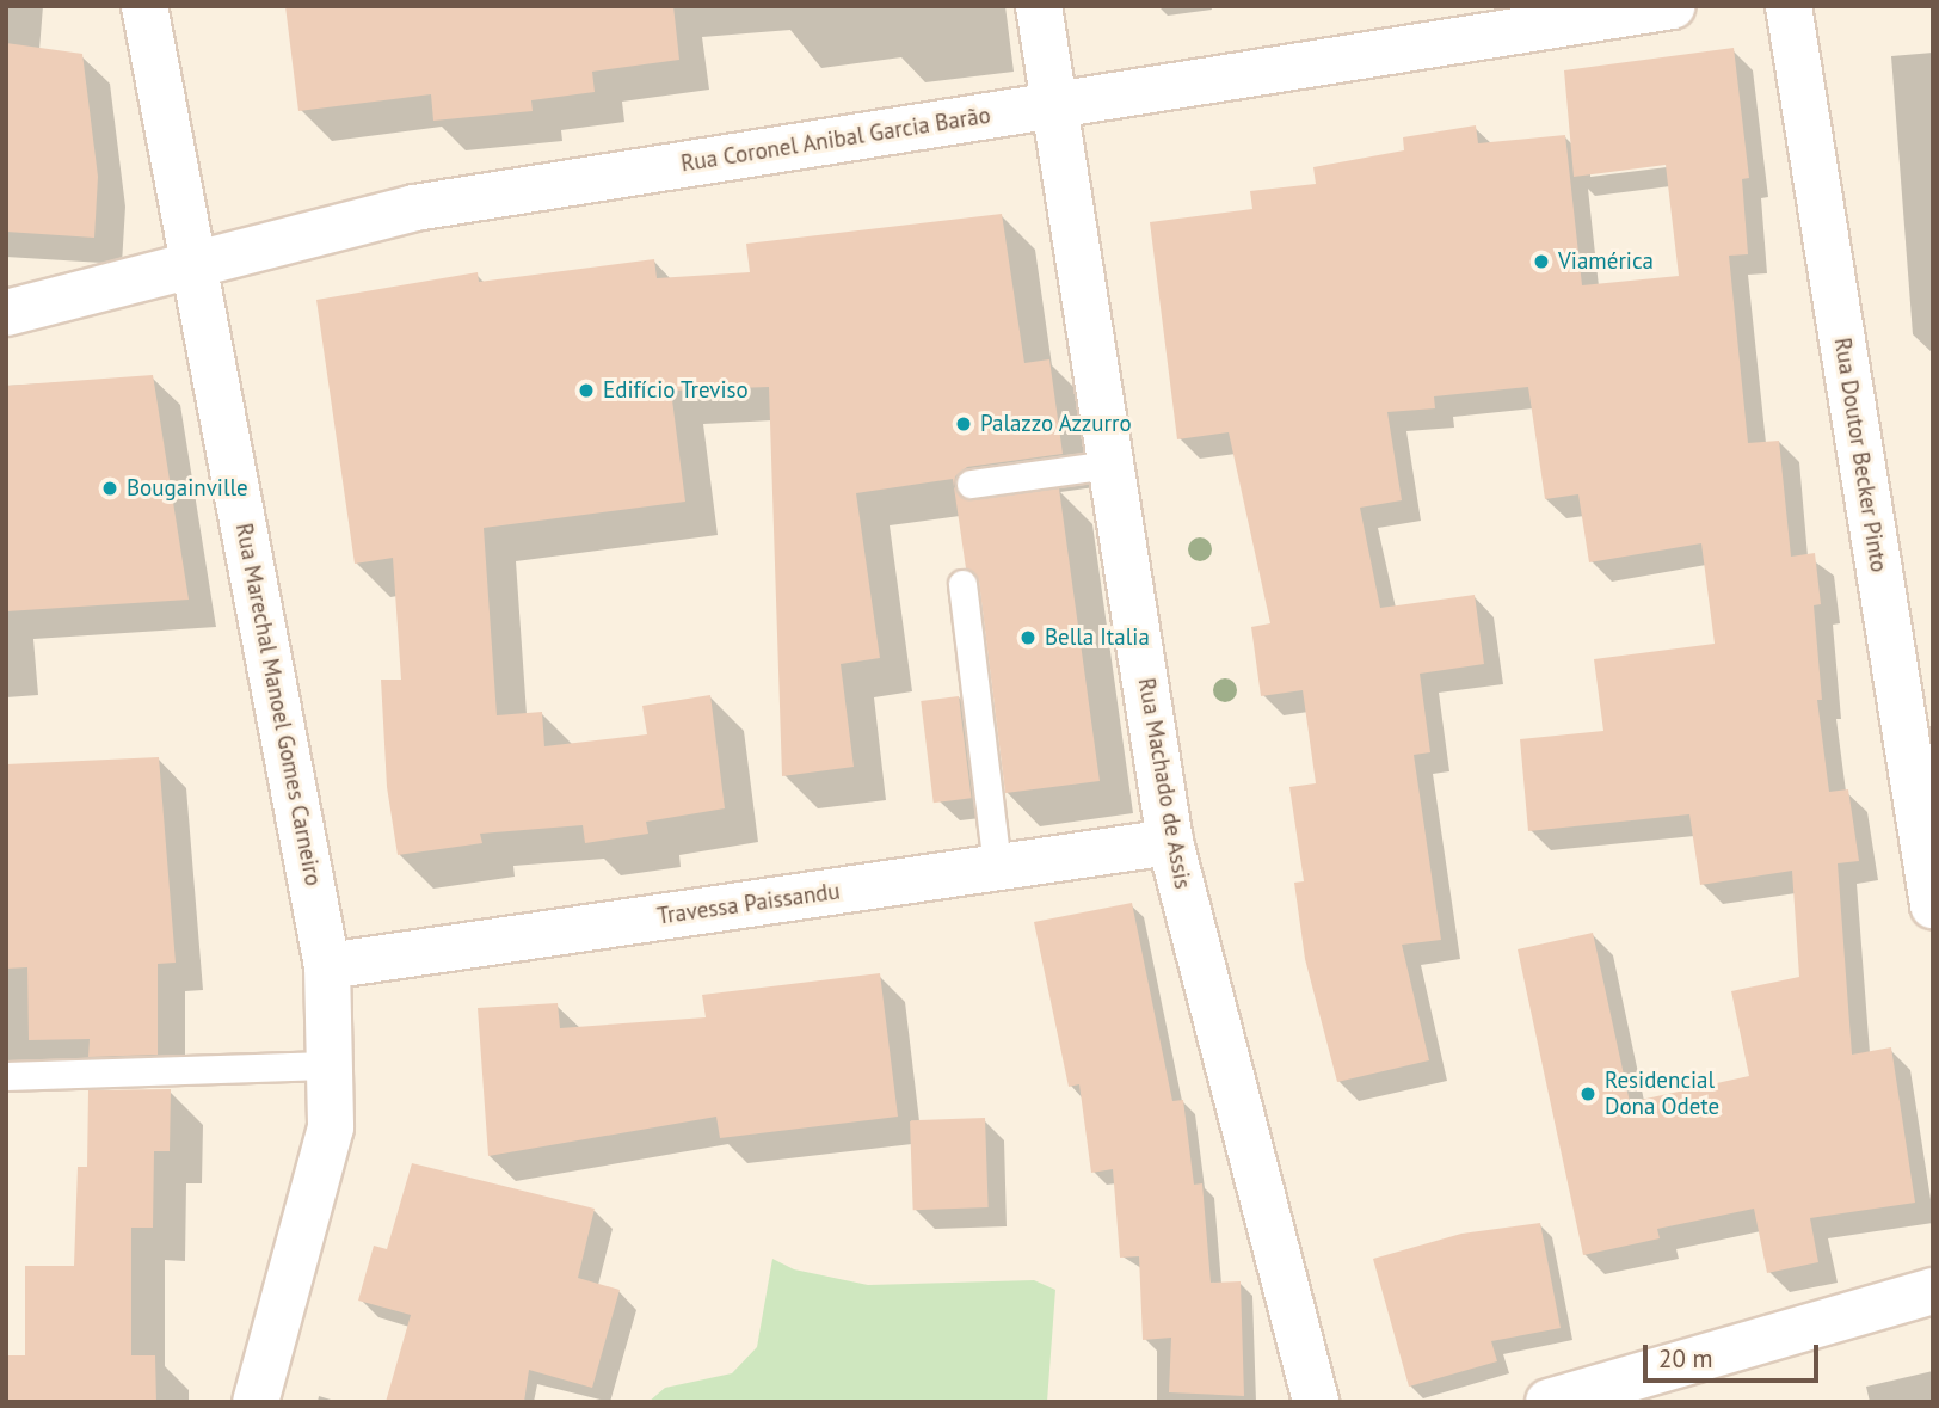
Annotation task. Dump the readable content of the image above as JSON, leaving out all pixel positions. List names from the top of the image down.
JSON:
{
  "streets": {
    "street": [
      "Rua Coronel Anibal Garcia Barão",
      "Rua Doutor Becker Pinto",
      "Rua Marechal Manoel Gomes Carneiro",
      "Rua Machado de Assis",
      "Travessa Paissandu"
    ]
  },
  "crossings": [
    ["Rua Coronel Anibal Garcia Barão", "Rua Marechal Manoel Gomes Carneiro"],
    ["Rua Coronel Anibal Garcia Barão", "Rua Machado de Assis"],
    ["Rua Marechal Manoel Gomes Carneiro", "Travessa Paissandu"],
    ["Rua Machado de Assis", "Travessa Paissandu"]
  ],
  "places": [
    "Viamérica",
    "Edifício Treviso",
    "Palazzo Azzurro",
    "Bougainville",
    "Bella Italia",
    "Residencial Dona Odete"
  ],
  "scale_bar": "20 m"
}
